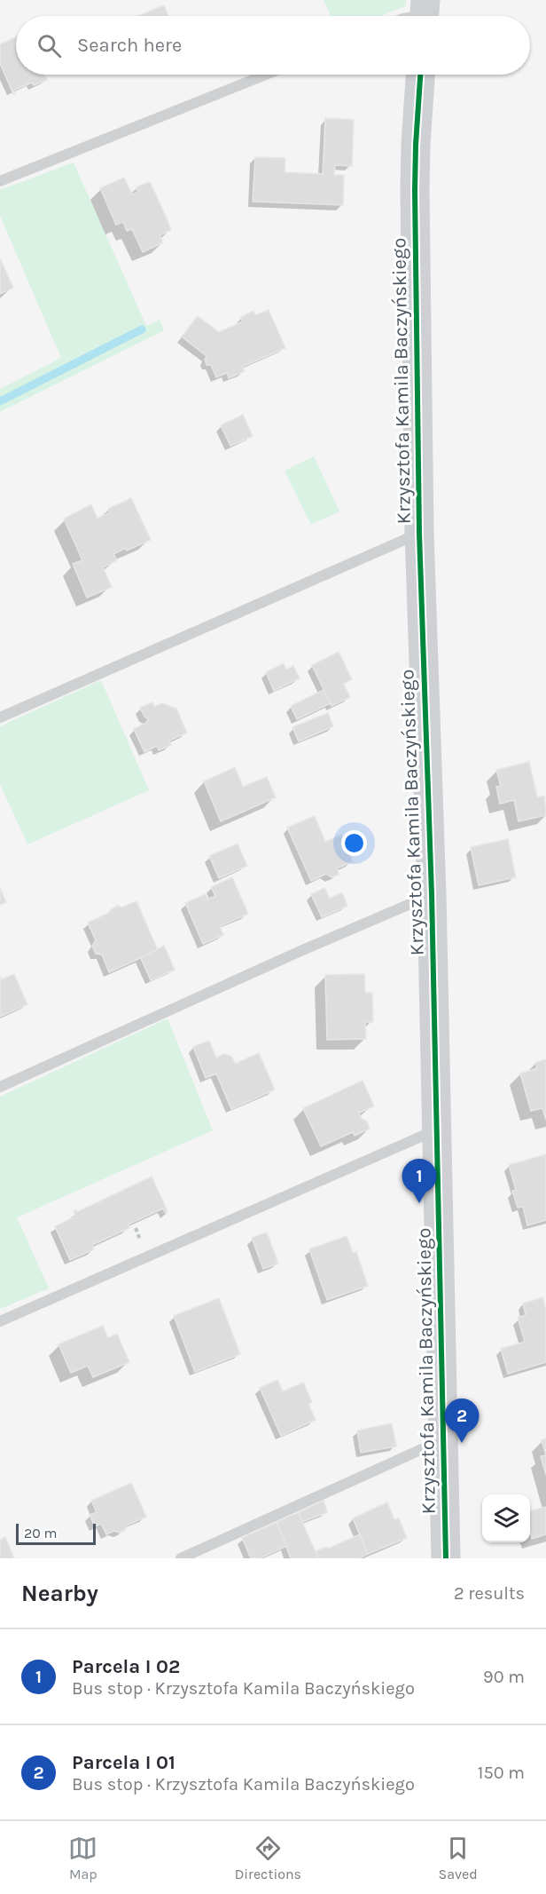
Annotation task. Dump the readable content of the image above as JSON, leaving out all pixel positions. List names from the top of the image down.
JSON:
{
  "streets": {
    "street": ["Krzysztofa Kamila Baczyńskiego"]
  },
  "scale_bar": "20 m",
  "page": {
    "search": "Search here",
    "pins": ["1", "2"],
    "scale": "20 m",
    "heading": ["Nearby", "2 results"],
    "list": [
      {
        "mark": "1",
        "name": "Parcela I 02",
        "note": "Bus stop · Krzysztofa Kamila Baczyńskiego",
        "value": "90 m"
      },
      {
        "mark": "2",
        "name": "Parcela I 01",
        "note": "Bus stop · Krzysztofa Kamila Baczyńskiego",
        "value": "150 m"
      }
    ],
    "nav": ["Map", "Directions", "Saved"]
  }
}
